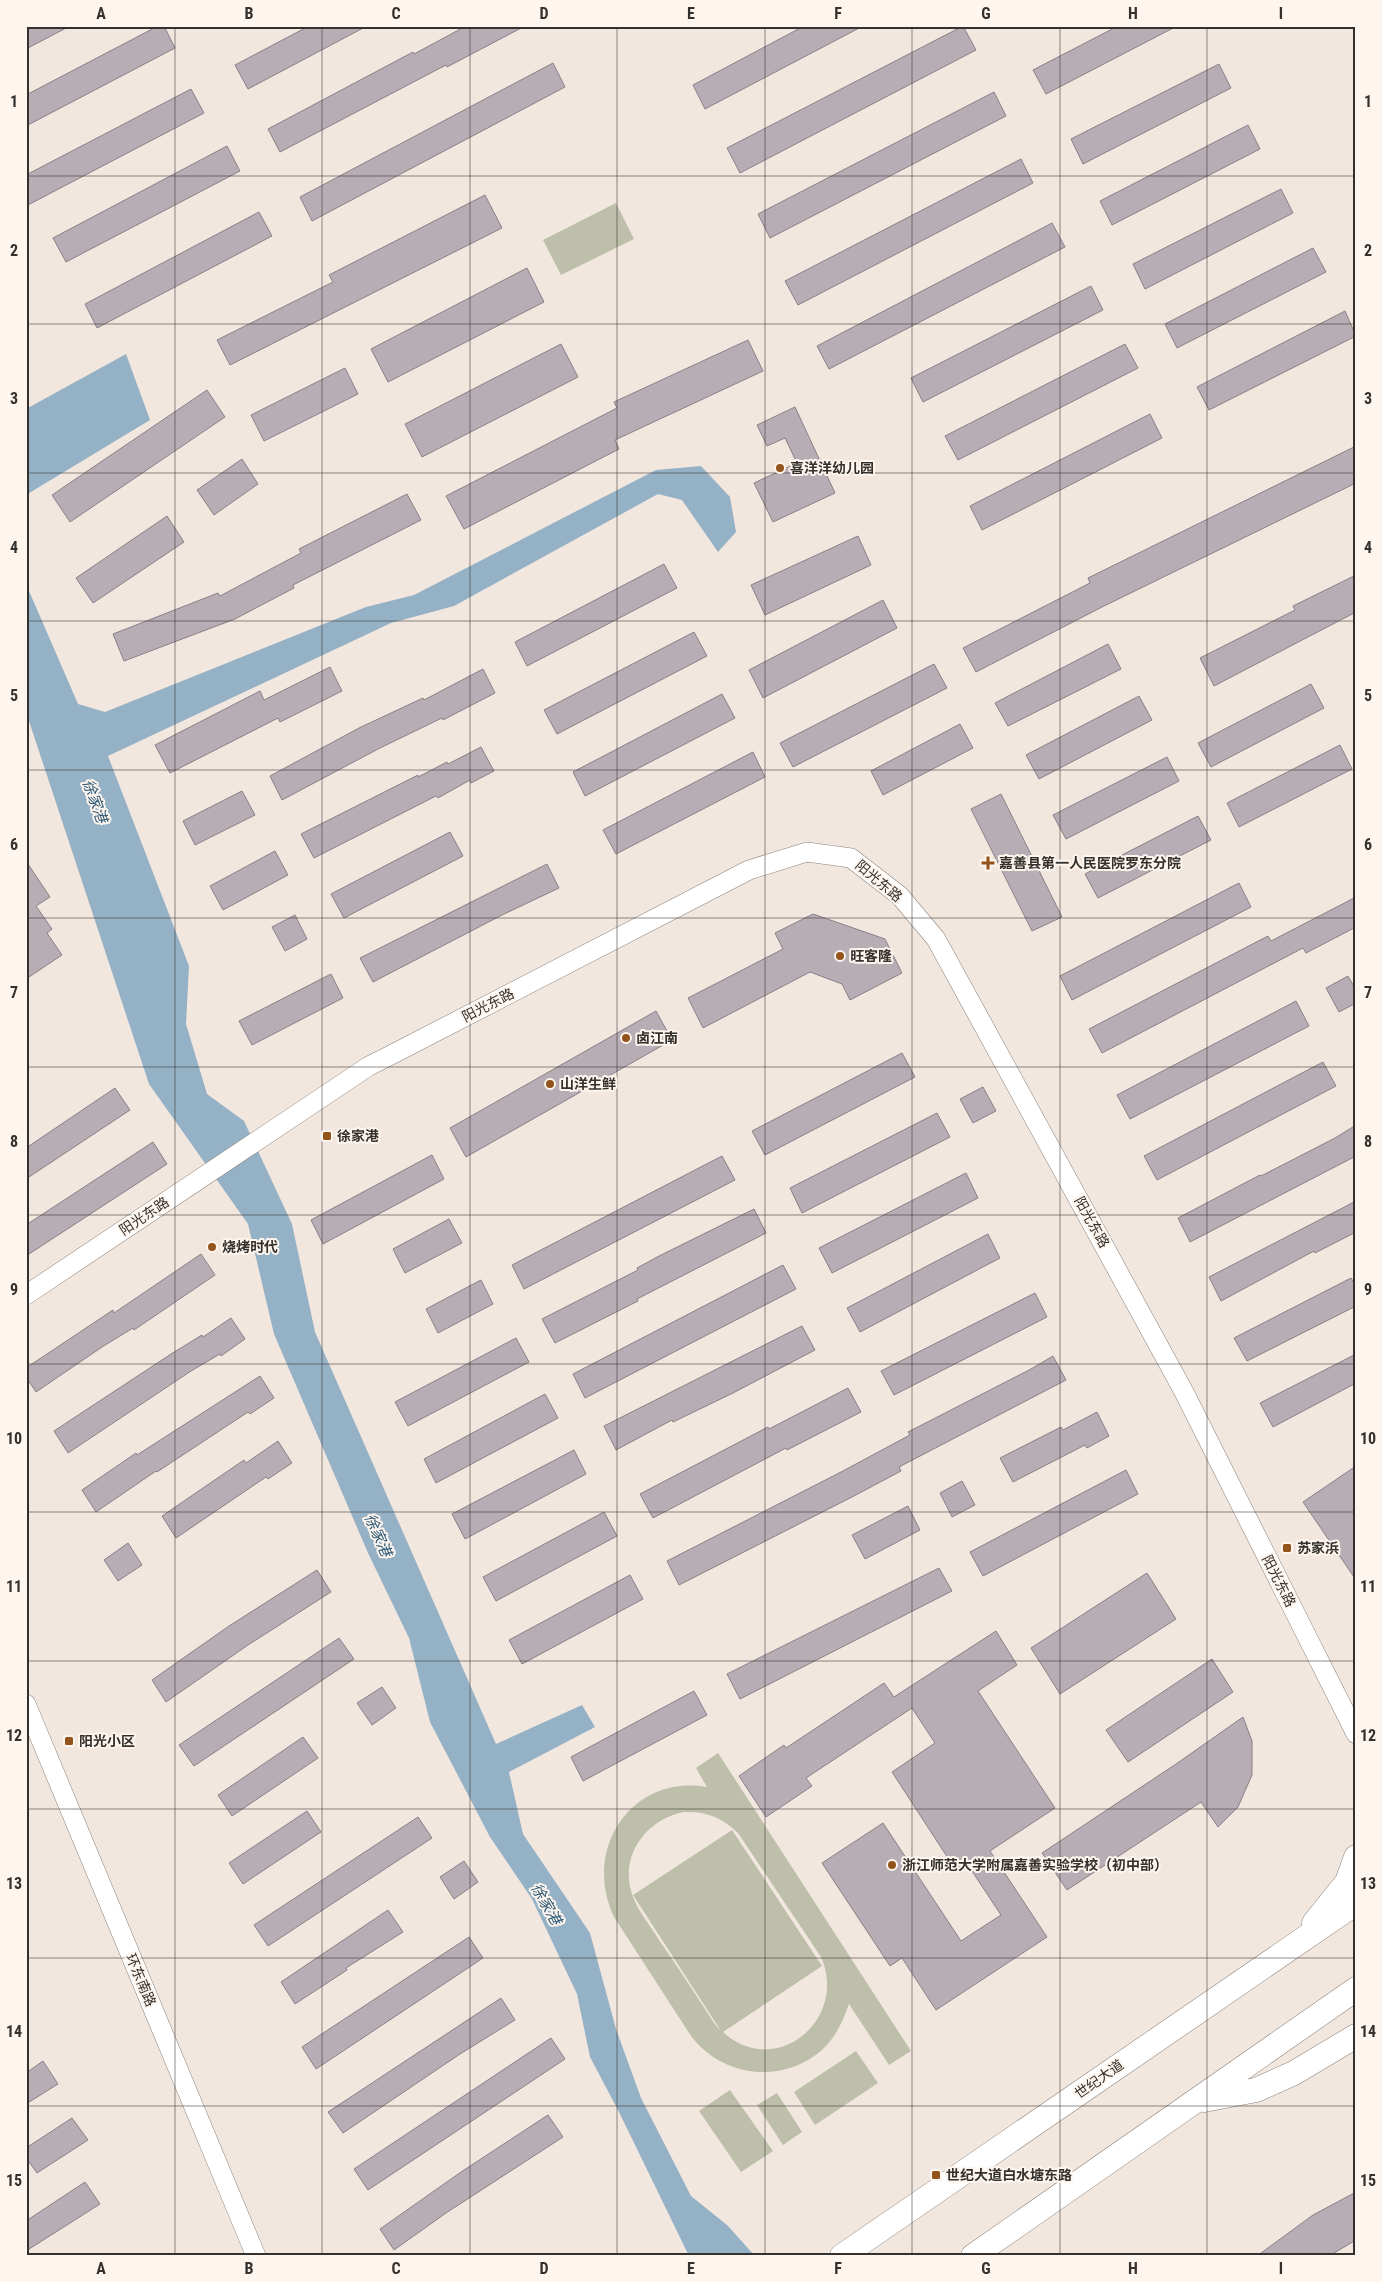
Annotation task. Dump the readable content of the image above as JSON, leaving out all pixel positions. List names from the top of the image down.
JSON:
{
  "streets": {
    "main road": ["世纪大道"],
    "street": ["阳光东路", "环东南路"]
  },
  "water": ["徐家港"],
  "places": {
    "other": [
      "喜洋洋幼儿园",
      "旺客隆",
      "卤江南",
      "山洋生鲜",
      "烧烤时代",
      "浙江师范大学附属嘉善实验学校（初中部）"
    ],
    "health": ["嘉善县第一人民医院罗东分院"],
    "transit": [
      "徐家港",
      "苏家浜",
      "阳光小区",
      "世纪大道白水塘东路"
    ]
  },
  "grid": {
    "columns": [
      "A",
      "B",
      "C",
      "D",
      "E",
      "F",
      "G",
      "H",
      "I"
    ],
    "rows": [
      "1",
      "2",
      "3",
      "4",
      "5",
      "6",
      "7",
      "8",
      "9",
      "10",
      "11",
      "12",
      "13",
      "14",
      "15"
    ]
  }
}
